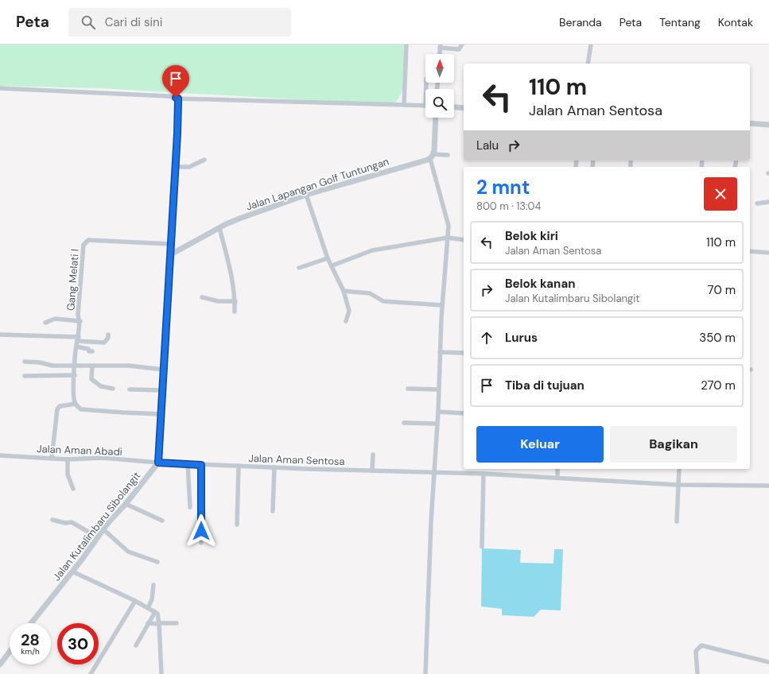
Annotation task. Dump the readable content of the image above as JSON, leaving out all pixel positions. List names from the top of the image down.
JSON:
{
  "streets": {
    "street": [
      "Jalan Lapangan Golf Tuntungan",
      "Gang Melati I",
      "Jalan Aman Abadi",
      "Jalan Aman Sentosa",
      "Jalan Kutalimbaru Sibolangit"
    ]
  },
  "crossings": [
    ["Jalan Aman Abadi", "Jalan Aman Sentosa"],
    ["Jalan Aman Abadi", "Jalan Kutalimbaru Sibolangit"],
    ["Jalan Aman Sentosa", "Jalan Kutalimbaru Sibolangit"]
  ],
  "north": "top",
  "page": {
    "header": "Peta",
    "search": "Cari di sini",
    "nav": [
      "Beranda",
      "Peta",
      "Tentang",
      "Kontak"
    ],
    "turn": ["110 m", "Jalan Aman Sentosa"],
    "then": "Lalu",
    "heading": ["2 mnt", "800 m · 13:04"],
    "list": [
      {
        "name": "Belok kiri",
        "note": "Jalan Aman Sentosa",
        "value": "110 m"
      },
      {
        "name": "Belok kanan",
        "note": "Jalan Kutalimbaru Sibolangit",
        "value": "70 m"
      },
      {
        "name": "Lurus",
        "value": "350 m"
      },
      {
        "name": "Tiba di tujuan",
        "value": "270 m"
      }
    ],
    "buttons": ["Keluar", "Bagikan"],
    "speed": "28 km/h",
    "limit": "30"
  }
}
